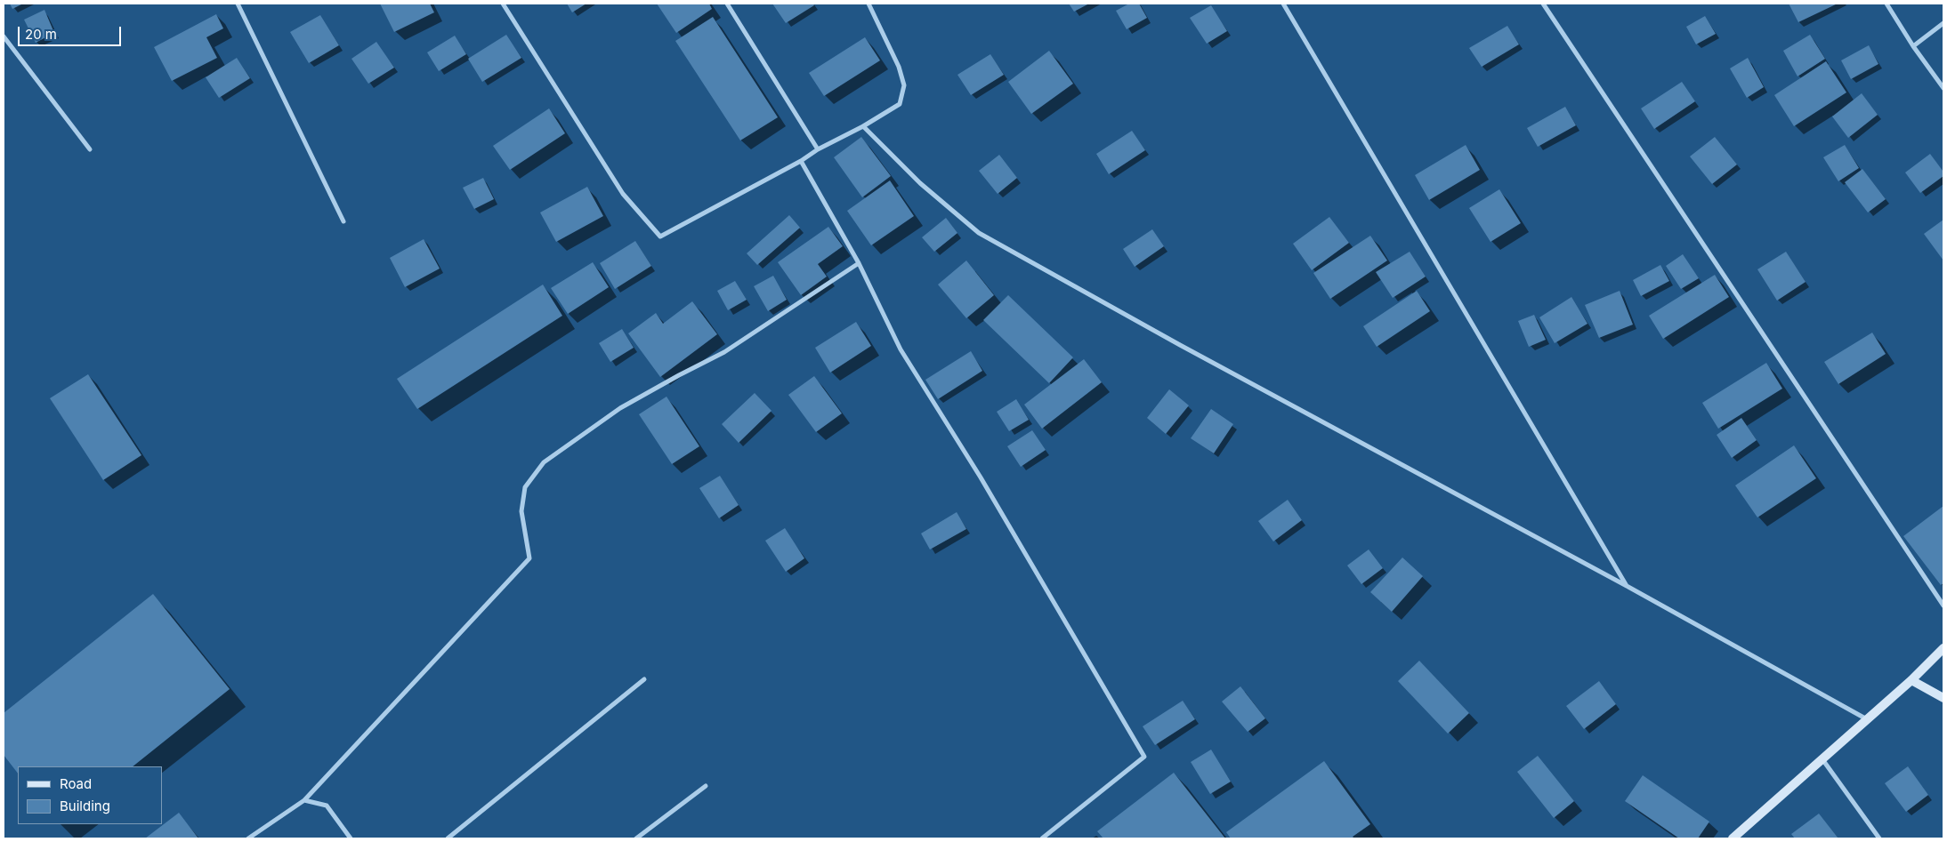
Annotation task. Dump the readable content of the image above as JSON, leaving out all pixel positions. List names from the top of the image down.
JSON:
{
  "legend": ["Road", "Building"],
  "scale_bar": "20 m"
}
